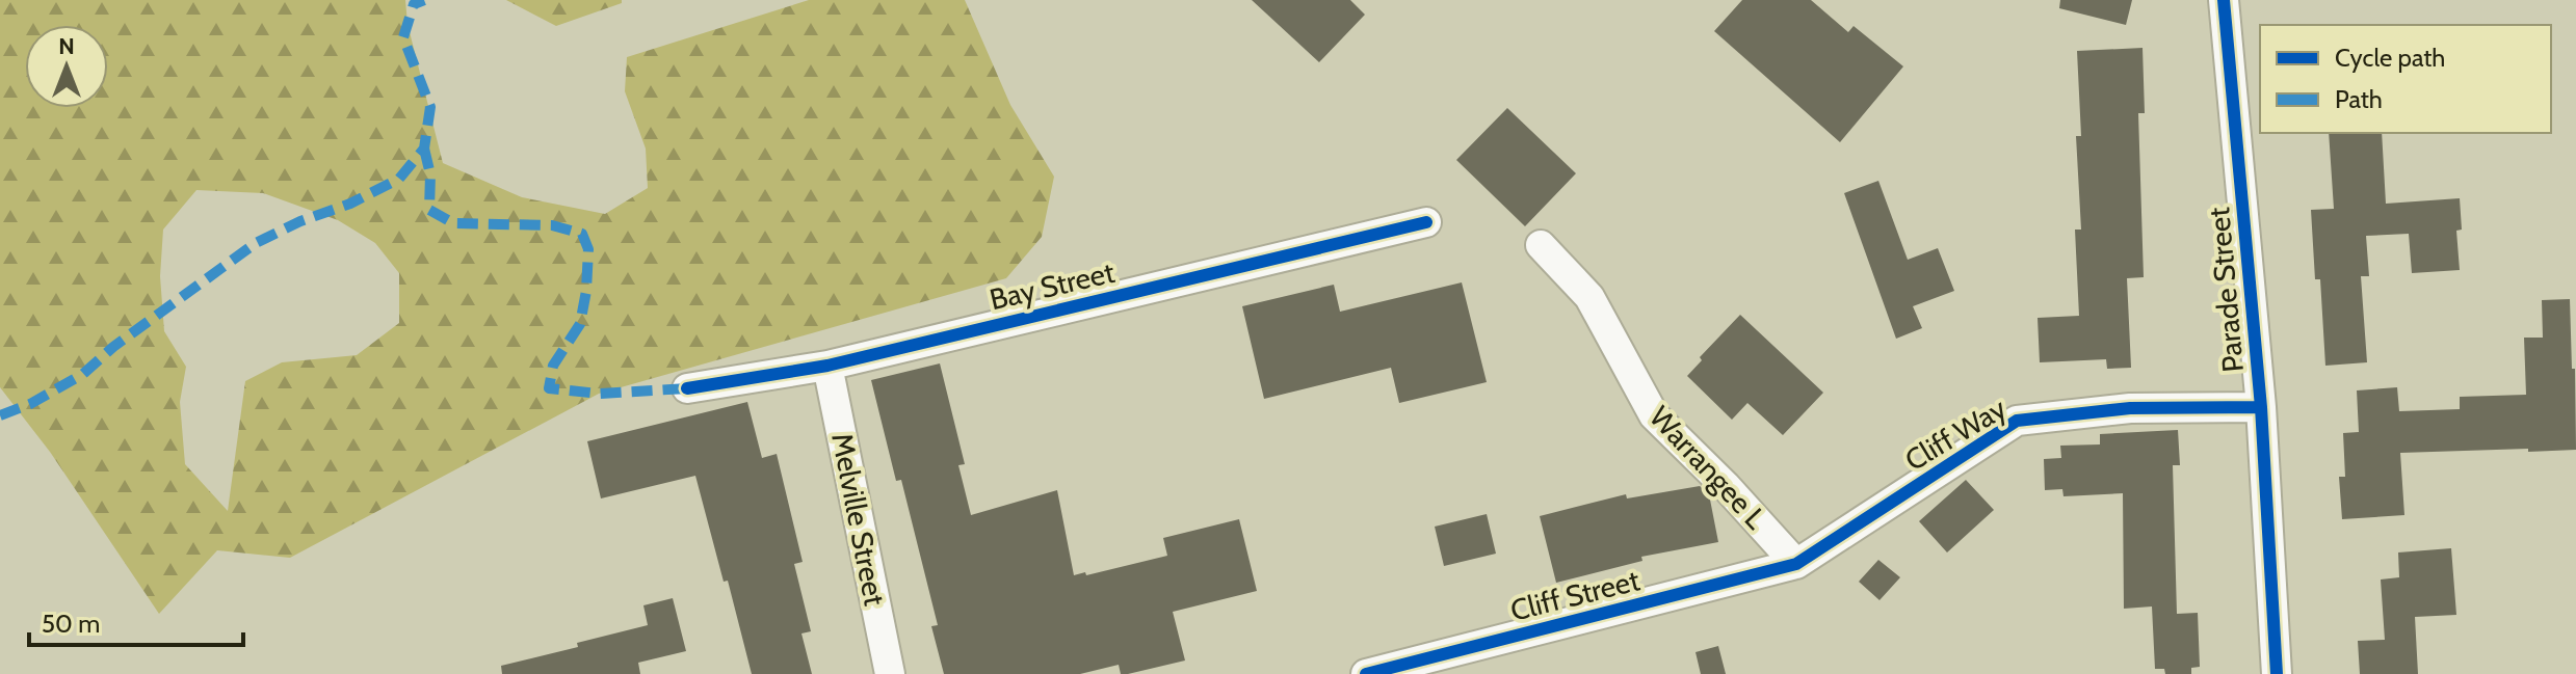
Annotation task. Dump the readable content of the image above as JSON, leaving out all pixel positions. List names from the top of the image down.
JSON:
{
  "streets": {
    "street": [
      "Bay Street",
      "Parade Street",
      "Cliff Way",
      "Warrangee L",
      "Melville Street",
      "Cliff Street"
    ]
  },
  "crossings": [
    ["Bay Street", "Melville Street"],
    ["Parade Street", "Cliff Way"],
    ["Cliff Way", "Warrangee L"],
    ["Cliff Way", "Cliff Street"],
    ["Warrangee L", "Cliff Street"]
  ],
  "legend": ["Cycle path", "Path"],
  "scale_bar": "50 m",
  "north": "top"
}
